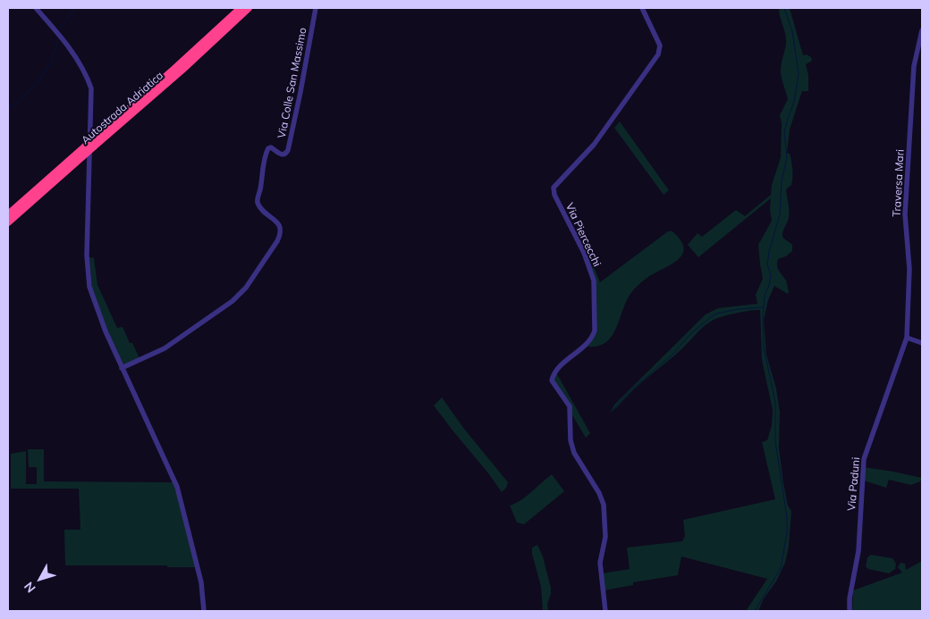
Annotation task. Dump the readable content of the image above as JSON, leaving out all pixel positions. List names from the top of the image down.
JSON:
{
  "streets": {
    "highway": ["Autostrada Adriatica"],
    "street": [
      "Via Colle San Massimo",
      "Traversa Mari",
      "Via Piercecchi",
      "Via Paduni"
    ]
  },
  "crossings": [
    ["Traversa Mari", "Via Paduni"]
  ],
  "north": "bottom left"
}
